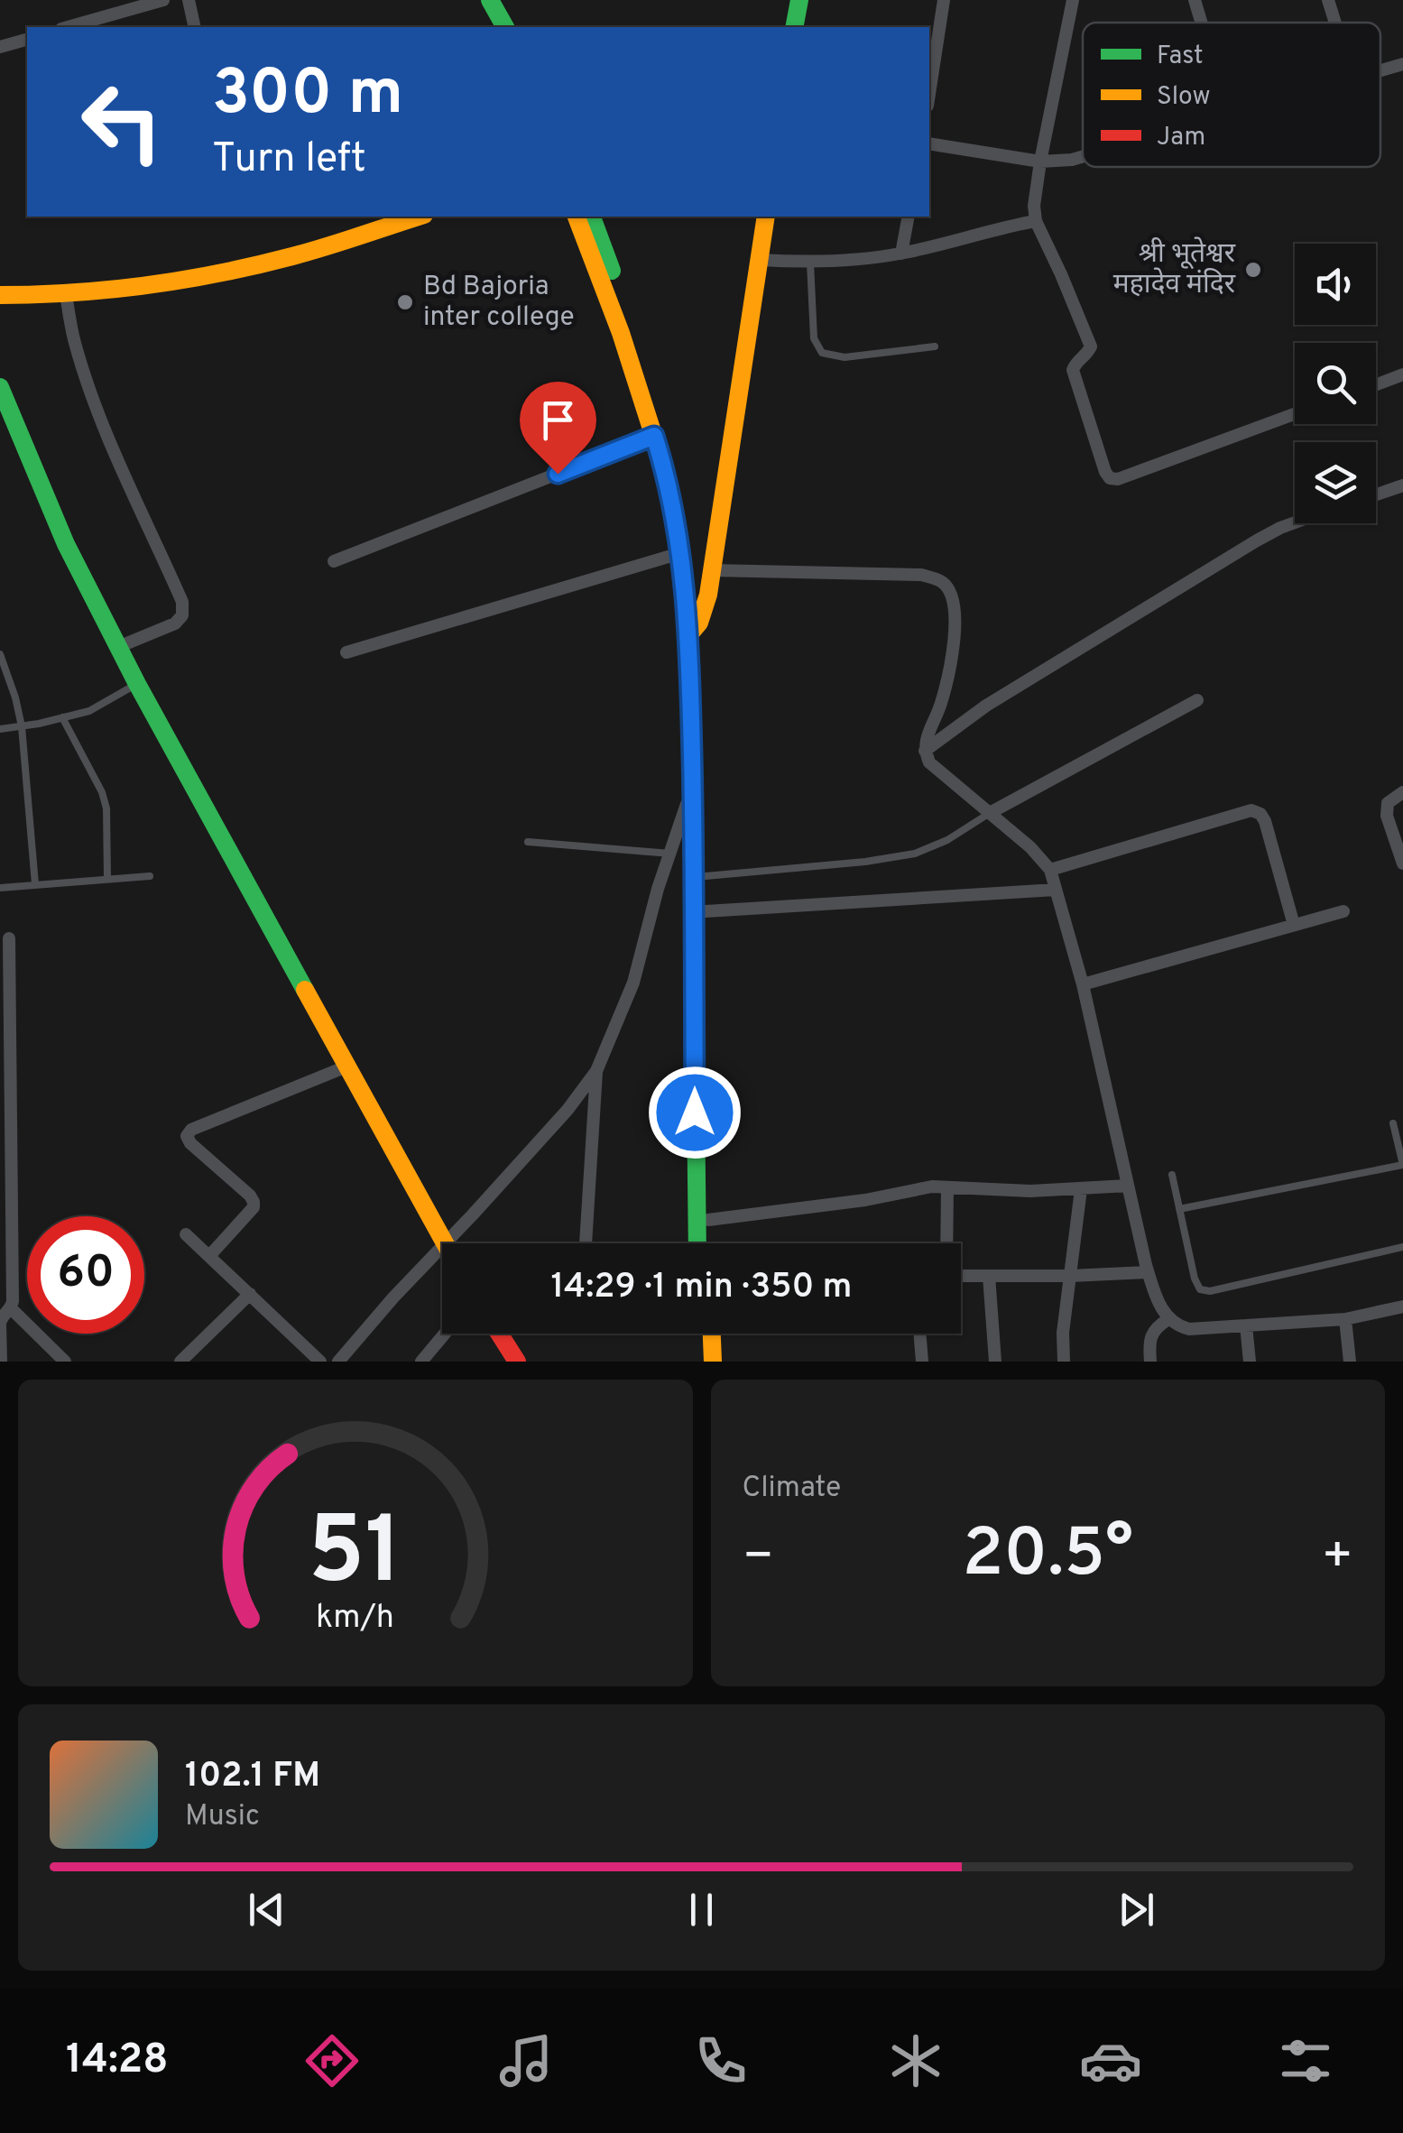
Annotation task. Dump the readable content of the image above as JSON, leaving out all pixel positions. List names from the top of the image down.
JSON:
{
  "places": ["श्री भूतेश्वर महादेव मंदिर", "Bd Bajoria inter college"],
  "legend": ["Fast", "Slow", "Jam"],
  "page": {
    "turn": ["300 m", "Turn left"],
    "limit": "60",
    "trip": "14:29 · 1 min · 350 m",
    "tile": "Climate",
    "heat": ["−", "20.5°", "+"],
    "song": ["102.1 FM", "Music"],
    "tabs": "14:28",
    "gauge": ["51", "km/h"]
  }
}
